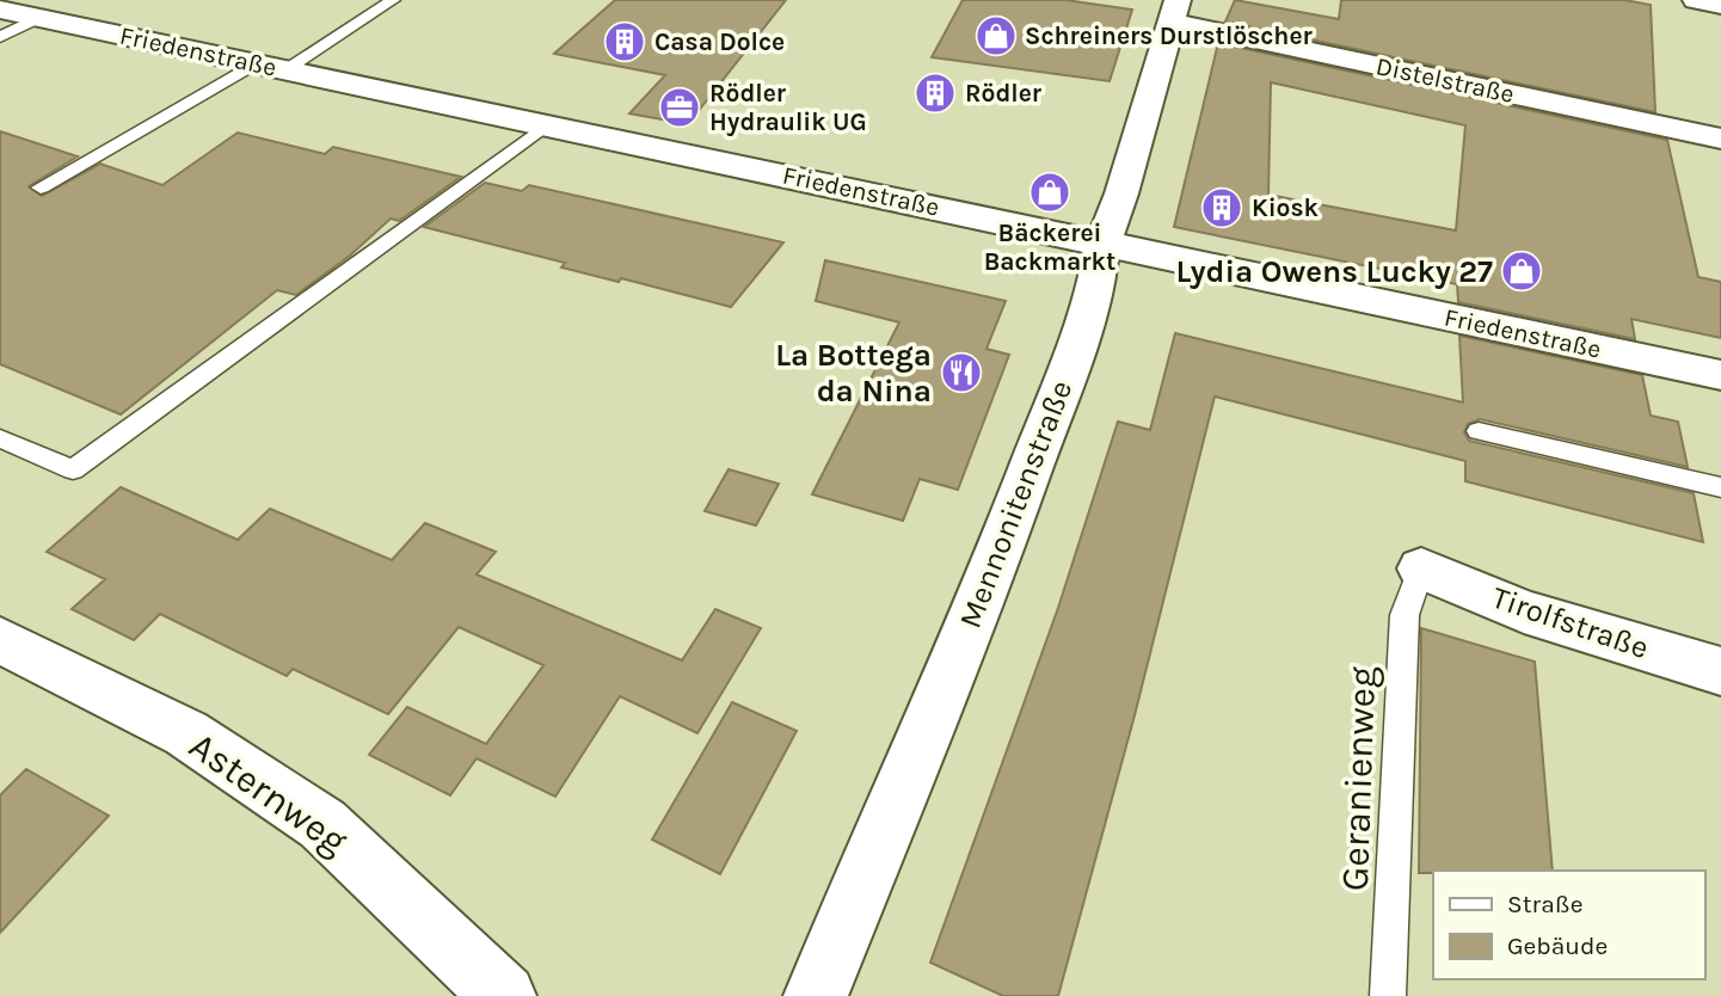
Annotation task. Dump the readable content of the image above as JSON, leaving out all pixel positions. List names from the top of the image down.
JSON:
{
  "streets": {
    "street": [
      "Friedenstraße",
      "Distelstraße",
      "Mennonitenstraße",
      "Tirolfstraße",
      "Asternweg"
    ],
    "lane": ["Geranienweg"]
  },
  "crossings": [
    ["Friedenstraße", "Mennonitenstraße"],
    ["Distelstraße", "Mennonitenstraße"],
    ["Tirolfstraße", "Geranienweg"]
  ],
  "places": {
    "shop": ["Schreiners Durstlöscher", "Bäckerei Backmarkt", "Lydia Owens Lucky 27"],
    "building": ["Casa Dolce", "Rödler", "Kiosk"],
    "office": ["Rödler Hydraulik UG"],
    "restaurant": ["La Bottega da Nina"]
  },
  "legend": ["Straße", "Gebäude"]
}
